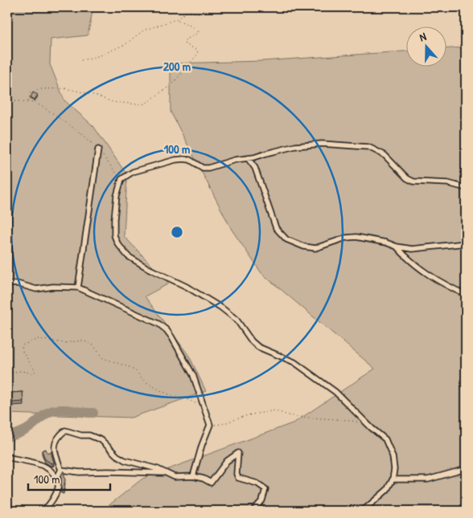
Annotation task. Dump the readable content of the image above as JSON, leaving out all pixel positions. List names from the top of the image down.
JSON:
{
  "scale_bar": "100 m",
  "north": "top",
  "rings": ["200 m", "100 m"]
}
